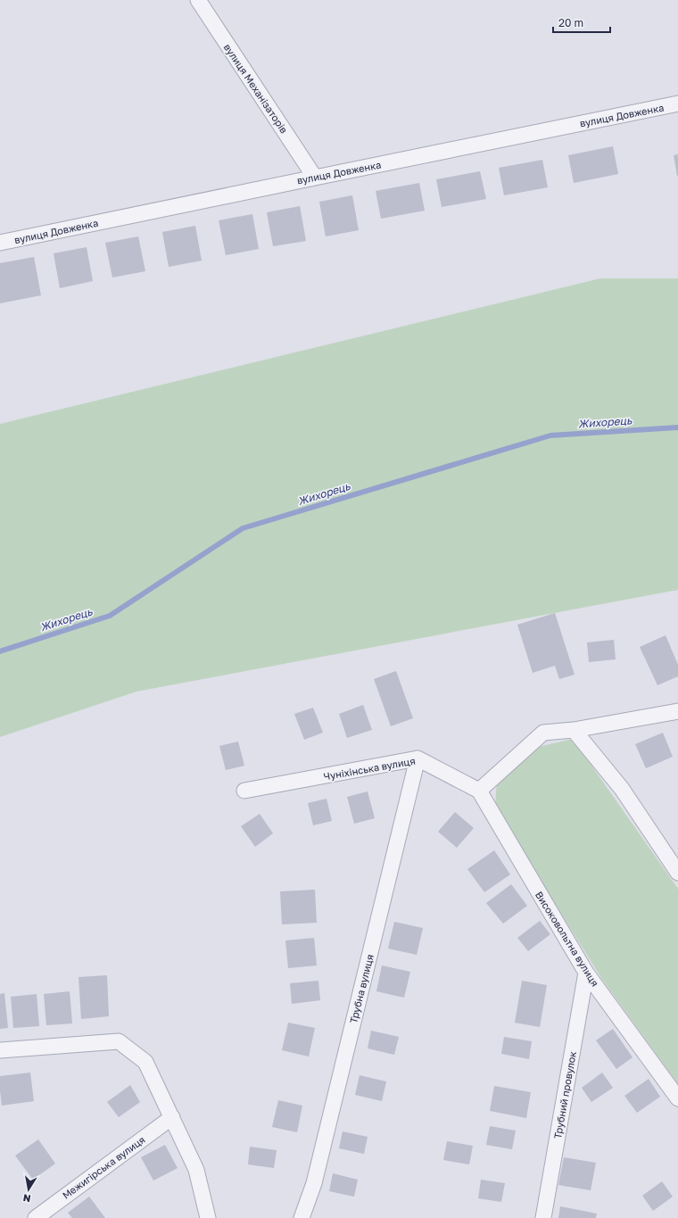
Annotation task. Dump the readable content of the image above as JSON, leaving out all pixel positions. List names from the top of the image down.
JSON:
{
  "streets": {
    "street": [
      "вулиця Механізаторів",
      "вулиця Довженка",
      "Чуніхінська вулиця",
      "Високовольтна вулиця",
      "Трубна вулиця",
      "Трубний провулок",
      "Межигірська вулиця"
    ]
  },
  "crossings": [
    ["вулиця Механізаторів", "вулиця Довженка"],
    ["Чуніхінська вулиця", "Високовольтна вулиця"],
    ["Чуніхінська вулиця", "Трубна вулиця"],
    ["Високовольтна вулиця", "Трубний провулок"]
  ],
  "water": ["Жихорець"],
  "scale_bar": "20 m",
  "north": "bottom"
}
